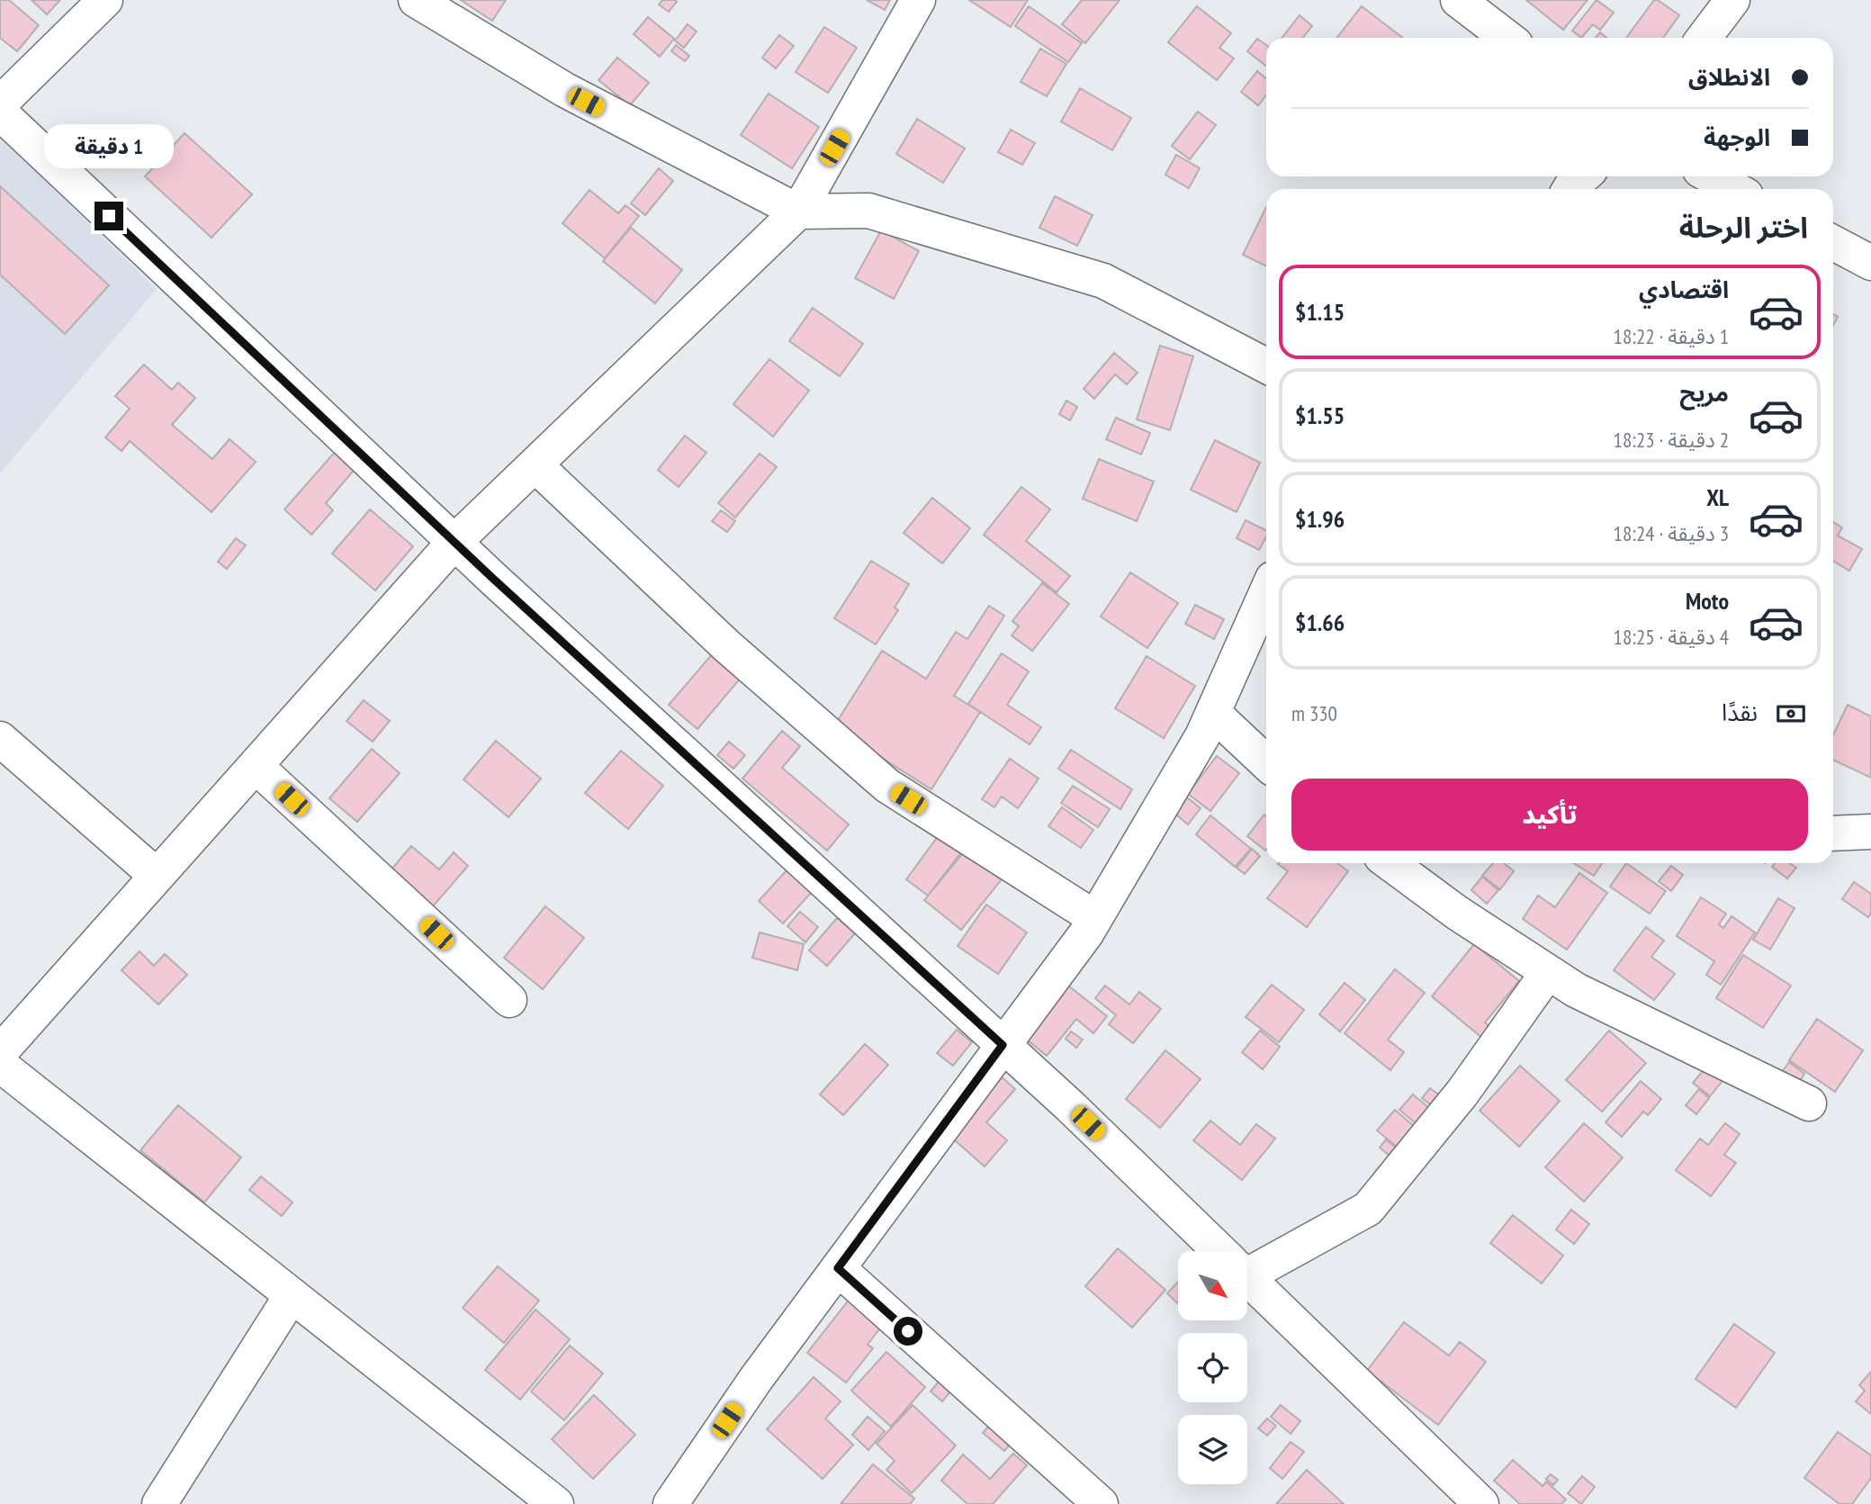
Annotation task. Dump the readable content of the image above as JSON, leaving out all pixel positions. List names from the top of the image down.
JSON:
{
  "north": "bottom right",
  "page": {
    "banner": ["الانطلاق", "الوجهة"],
    "bubble": "1 دقيقة",
    "heading": "اختر الرحلة",
    "list": [
      {
        "name": "اقتصادي",
        "note": "1 دقيقة · 18:22",
        "value": "$1.15"
      },
      {
        "name": "مريح",
        "note": "2 دقيقة · 18:23",
        "value": "$1.55"
      },
      {
        "name": "XL",
        "note": "3 دقيقة · 18:24",
        "value": "$1.96"
      },
      {
        "name": "Moto",
        "note": "4 دقيقة · 18:25",
        "value": "$1.66"
      }
    ],
    "pay": ["نقدًا", "330 m"],
    "buttons": "تأكيد"
  }
}
